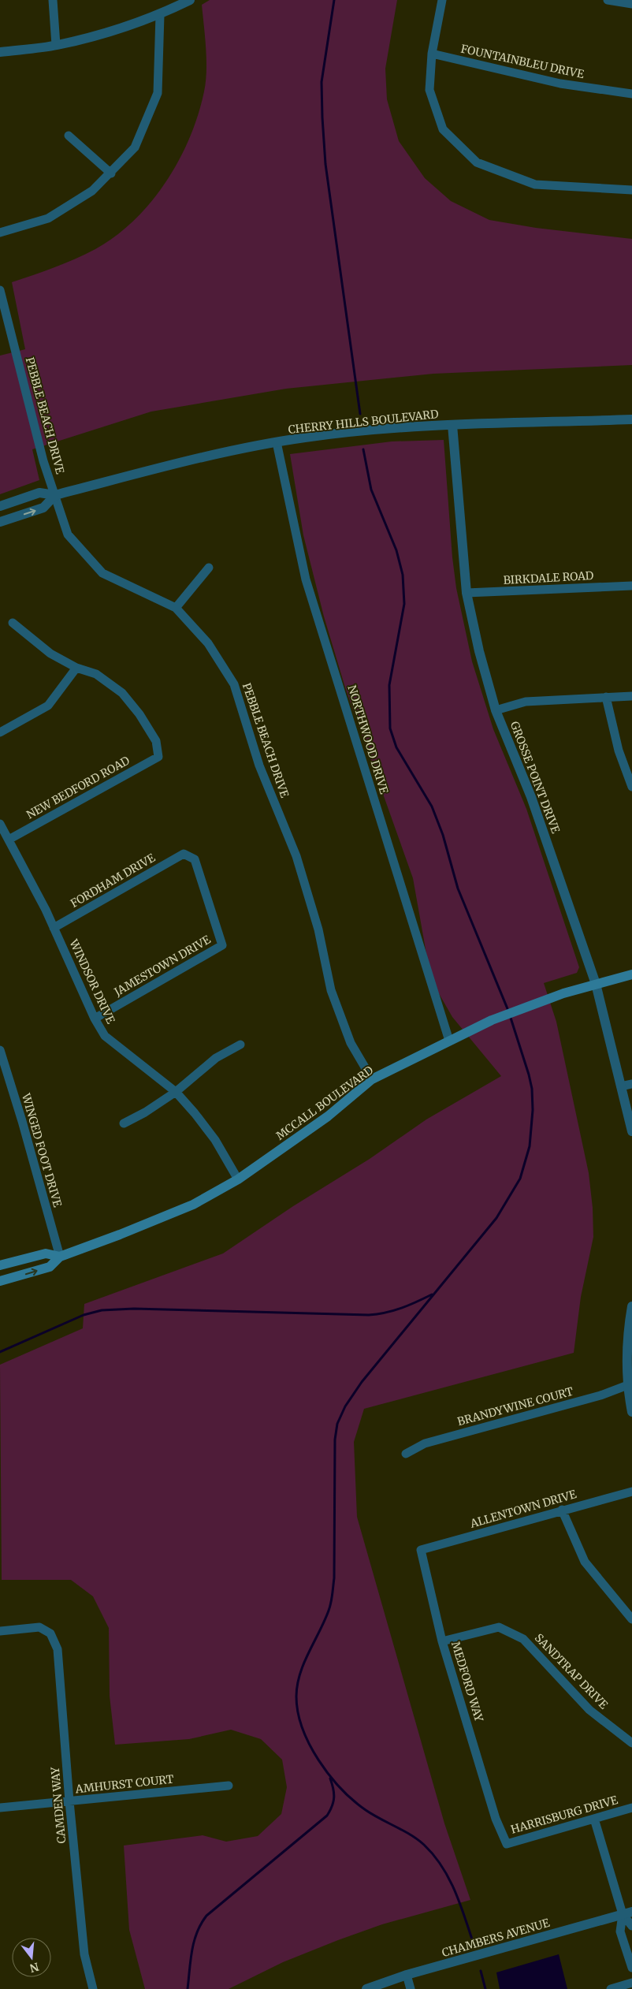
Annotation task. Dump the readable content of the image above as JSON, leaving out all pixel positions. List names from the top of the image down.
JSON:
{
  "streets": {
    "main road": ["MCCALL BOULEVARD"],
    "street": [
      "FOUNTAINBLEU DRIVE",
      "PEBBLE BEACH DRIVE",
      "CHERRY HILLS BOULEVARD",
      "BIRKDALE ROAD",
      "NORTHWOOD DRIVE",
      "GROSSE POINT DRIVE",
      "NEW BEDFORD ROAD",
      "FORDHAM DRIVE",
      "JAMESTOWN DRIVE",
      "WINDSOR DRIVE",
      "WINGED FOOT DRIVE",
      "BRANDYWINE COURT",
      "ALLENTOWN DRIVE",
      "SANDTRAP DRIVE",
      "MEDFORD WAY",
      "AMHURST COURT",
      "CAMDEN WAY",
      "HARRISBURG DRIVE",
      "CHAMBERS AVENUE"
    ]
  },
  "crossings": [
    ["PEBBLE BEACH DRIVE", "CHERRY HILLS BOULEVARD"],
    ["PEBBLE BEACH DRIVE", "MCCALL BOULEVARD"],
    ["CHERRY HILLS BOULEVARD", "NORTHWOOD DRIVE"],
    ["CHERRY HILLS BOULEVARD", "GROSSE POINT DRIVE"],
    ["BIRKDALE ROAD", "GROSSE POINT DRIVE"],
    ["NORTHWOOD DRIVE", "MCCALL BOULEVARD"],
    ["GROSSE POINT DRIVE", "MCCALL BOULEVARD"],
    ["NEW BEDFORD ROAD", "WINDSOR DRIVE"],
    ["FORDHAM DRIVE", "JAMESTOWN DRIVE"],
    ["FORDHAM DRIVE", "WINDSOR DRIVE"],
    ["JAMESTOWN DRIVE", "WINDSOR DRIVE"],
    ["WINDSOR DRIVE", "MCCALL BOULEVARD"],
    ["MCCALL BOULEVARD", "WINGED FOOT DRIVE"],
    ["ALLENTOWN DRIVE", "MEDFORD WAY"],
    ["SANDTRAP DRIVE", "MEDFORD WAY"],
    ["MEDFORD WAY", "HARRISBURG DRIVE"],
    ["AMHURST COURT", "CAMDEN WAY"]
  ],
  "north": "bottom"
}
